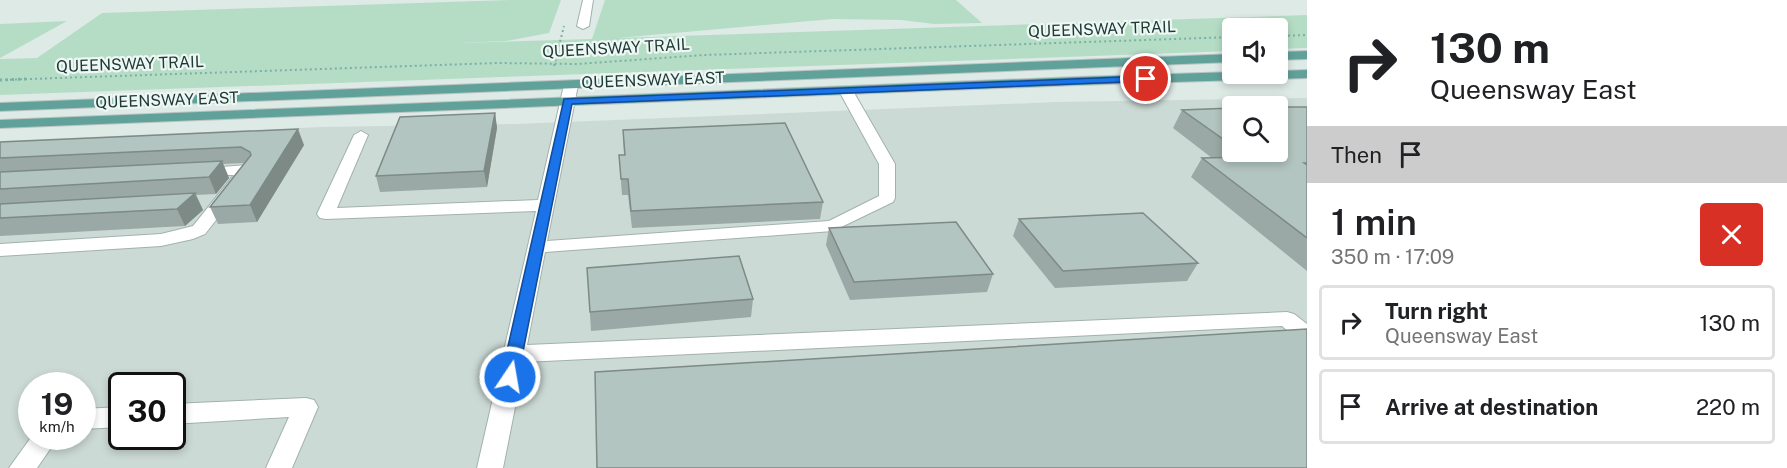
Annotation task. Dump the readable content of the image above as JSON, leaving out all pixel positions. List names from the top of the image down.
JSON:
{
  "streets": {
    "main road": ["QUEENSWAY EAST"],
    "path": ["QUEENSWAY TRAIL"]
  },
  "page": {
    "turn": ["130 m", "Queensway East"],
    "then": "Then",
    "heading": ["1 min", "350 m · 17:09"],
    "list": [
      {
        "name": "Turn right",
        "note": "Queensway East",
        "value": "130 m"
      },
      {
        "name": "Arrive at destination",
        "value": "220 m"
      }
    ],
    "speed": "19 km/h",
    "limit": "30"
  }
}
